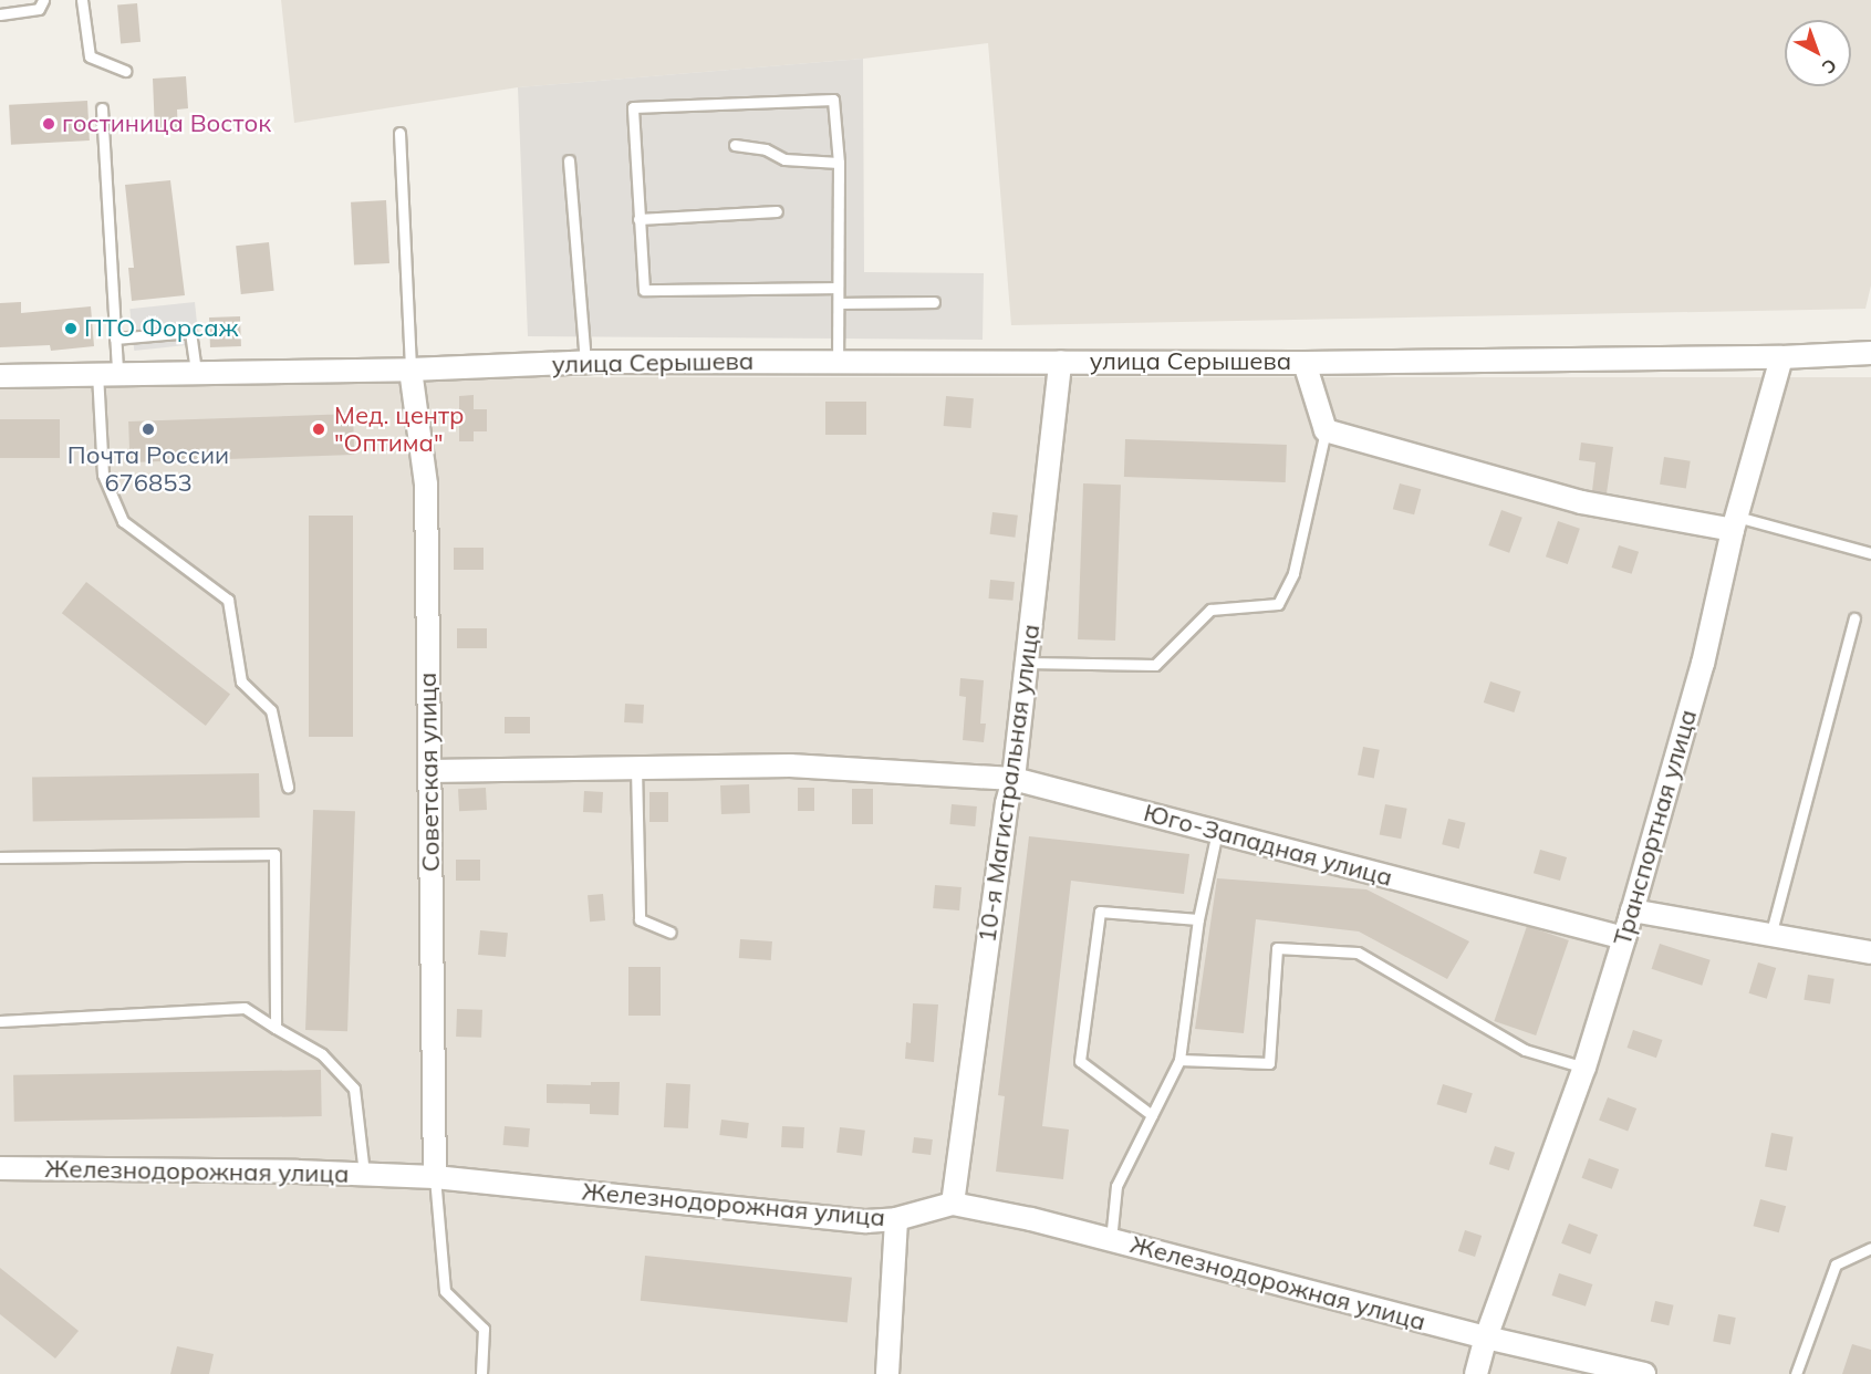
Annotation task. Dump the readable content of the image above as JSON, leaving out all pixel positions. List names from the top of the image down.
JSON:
{
  "streets": {
    "street": [
      "улица Серышева",
      "Советская улица",
      "10-я Магистральная улица",
      "Транспортная улица",
      "Юго-Западная улица",
      "Железнодорожная улица"
    ]
  },
  "crossings": [
    ["улица Серышева", "Советская улица"],
    ["улица Серышева", "10-я Магистральная улица"],
    ["улица Серышева", "Транспортная улица"],
    ["Советская улица", "Юго-Западная улица"],
    ["Советская улица", "Железнодорожная улица"],
    ["10-я Магистральная улица", "Юго-Западная улица"],
    ["10-я Магистральная улица", "Железнодорожная улица"],
    ["Транспортная улица", "Юго-Западная улица"],
    ["Транспортная улица", "Железнодорожная улица"]
  ],
  "places": [
    "гостиница Восток",
    "ПТО Форсаж",
    "Почта России 676853",
    "Мед. центр \"Оптима\""
  ],
  "north": "bottom right"
}
